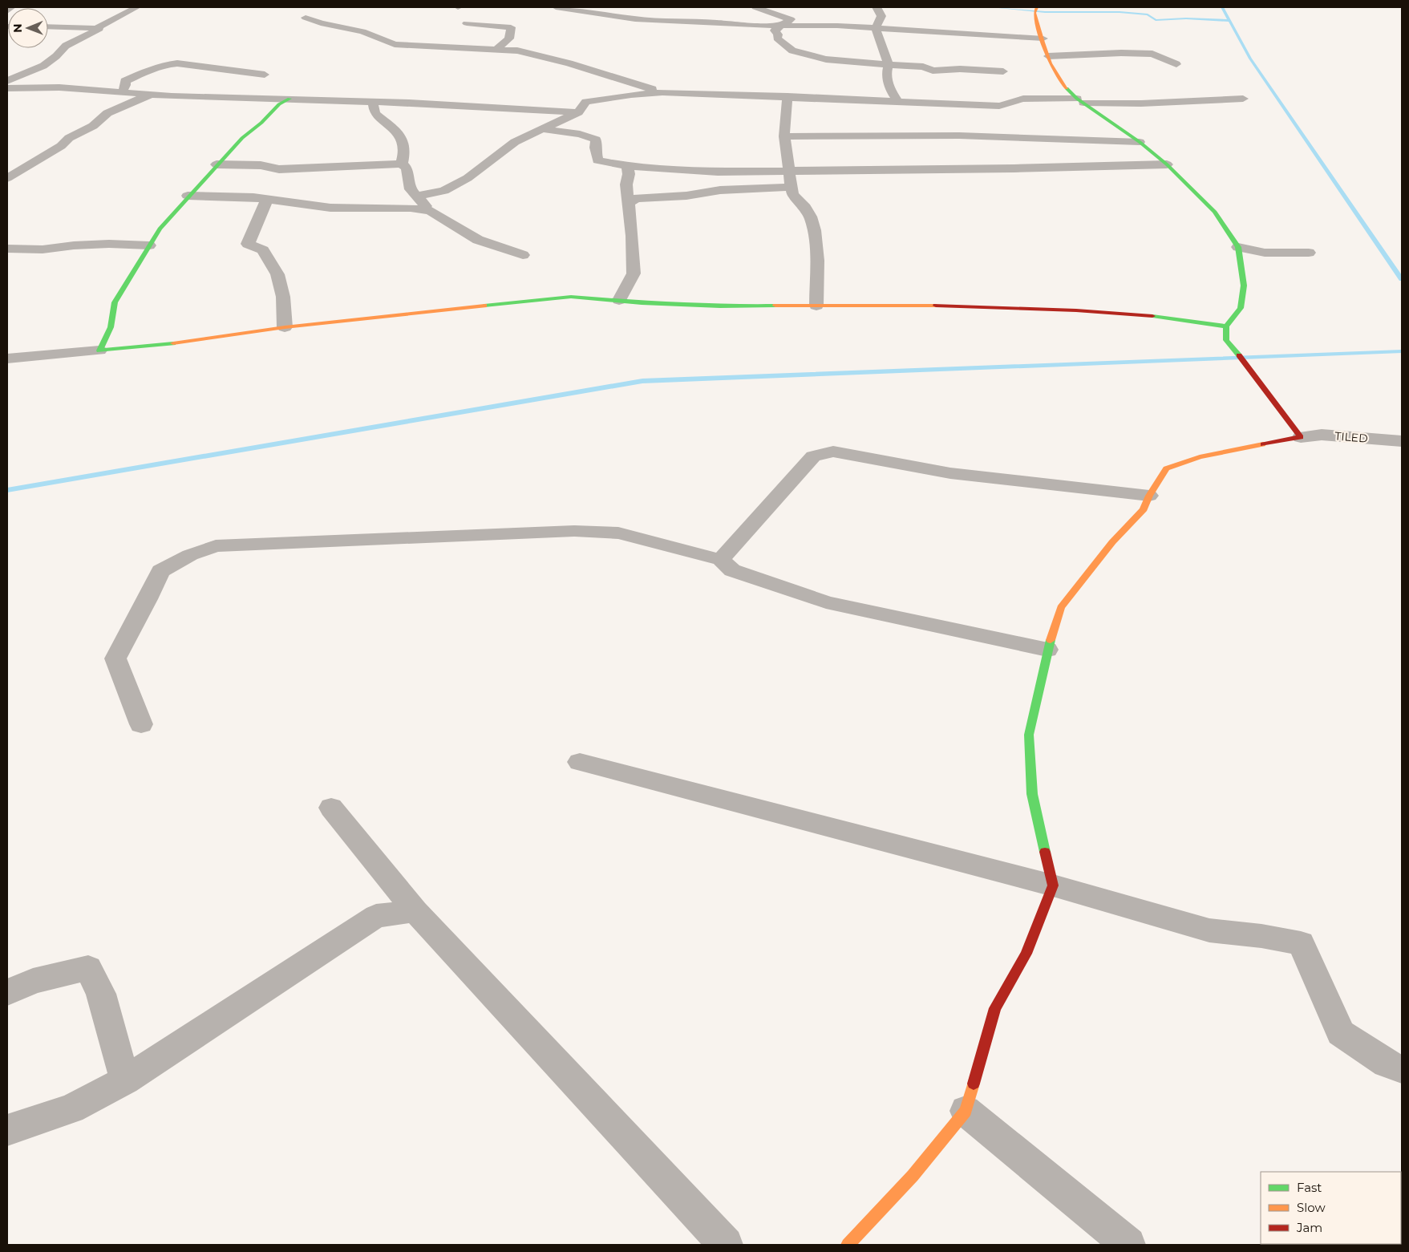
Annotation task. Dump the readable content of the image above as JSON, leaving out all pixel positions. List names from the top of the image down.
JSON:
{
  "streets": {
    "street": ["TILED"]
  },
  "legend": ["Fast", "Slow", "Jam"],
  "north": "left"
}
